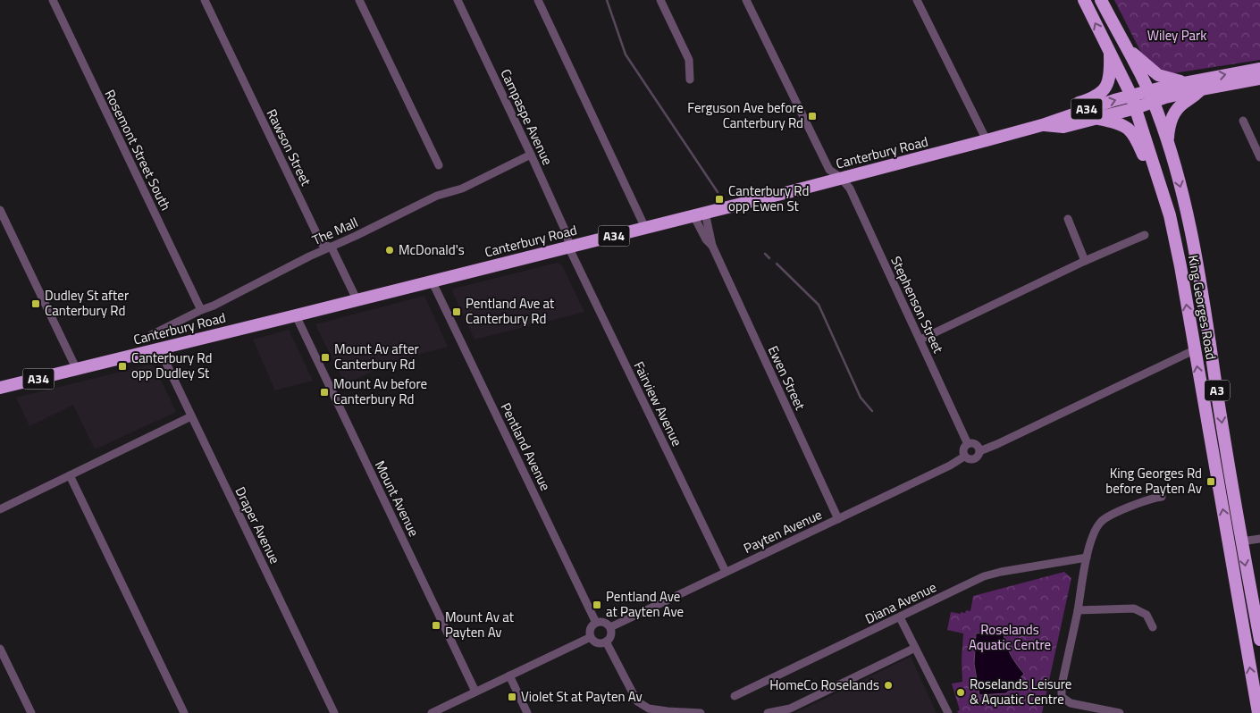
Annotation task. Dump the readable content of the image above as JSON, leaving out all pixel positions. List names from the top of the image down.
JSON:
{
  "streets": {
    "highway": [
      "A34",
      "Canterbury Road",
      "King Georges Road",
      "A3"
    ],
    "street": [
      "Campaspe Avenue",
      "Rawson Street",
      "Rosemont Street South",
      "The Mall",
      "Stephenson Street",
      "Ewen Street",
      "Fairview Avenue",
      "Pentland Avenue",
      "Mount Avenue",
      "Draper Avenue",
      "Payten Avenue",
      "Diana Avenue"
    ]
  },
  "crossings": [
    ["Campaspe Avenue", "Canterbury Road"],
    ["Campaspe Avenue", "The Mall"],
    ["Campaspe Avenue", "Fairview Avenue"],
    ["Rawson Street", "Canterbury Road"],
    ["Rawson Street", "The Mall"],
    ["Rosemont Street South", "The Mall"],
    ["Canterbury Road", "Stephenson Street"],
    ["Canterbury Road", "King Georges Road"],
    ["Canterbury Road", "Ewen Street"],
    ["Canterbury Road", "Fairview Avenue"],
    ["Canterbury Road", "Pentland Avenue"],
    ["Canterbury Road", "Mount Avenue"],
    ["Canterbury Road", "Draper Avenue"],
    ["Stephenson Street", "Payten Avenue"],
    ["Ewen Street", "Payten Avenue"],
    ["Fairview Avenue", "Payten Avenue"],
    ["Pentland Avenue", "Payten Avenue"]
  ],
  "parks": ["Wiley Park", "Roselands Aquatic Centre"],
  "places": {
    "transit": [
      "Ferguson Ave before Canterbury Rd",
      "Canterbury Rd opp Ewen St",
      "Dudley St after Canterbury Rd",
      "Pentland Ave at Canterbury Rd",
      "Mount Av after Canterbury Rd",
      "Canterbury Rd opp Dudley St",
      "Mount Av before Canterbury Rd",
      "King Georges Rd before Payten Av",
      "Pentland Ave at Payten Ave",
      "Mount Av at Payten Av",
      "Violet St at Payten Av"
    ],
    "other": ["McDonald's", "HomeCo Roselands", "Roselands Leisure & Aquatic Centre"]
  }
}
